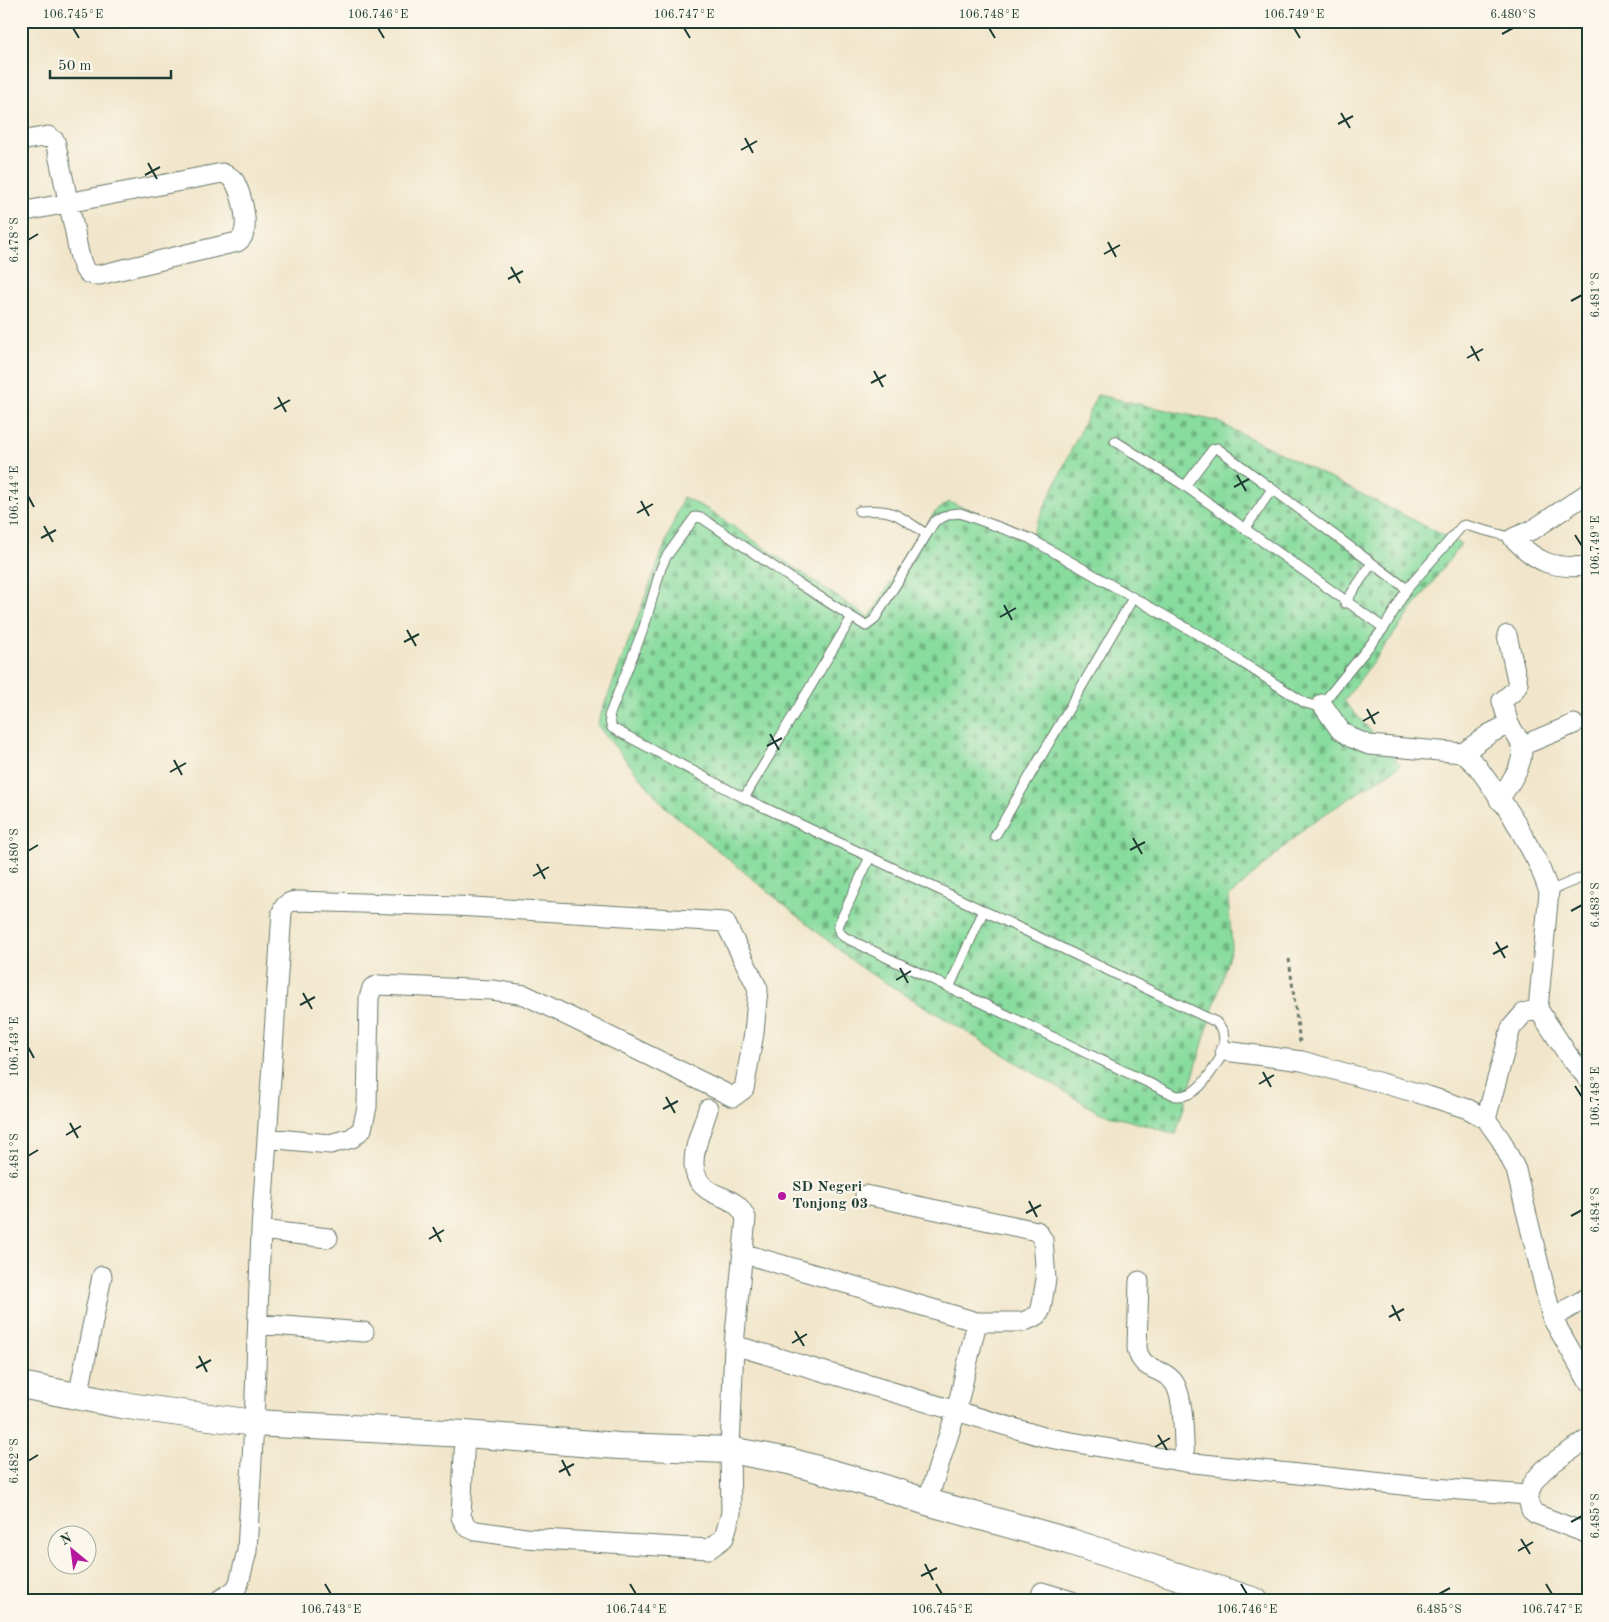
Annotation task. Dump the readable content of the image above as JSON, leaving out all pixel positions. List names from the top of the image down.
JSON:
{
  "places": ["SD Negeri Tonjong 03"],
  "scale_bar": "50 m",
  "north": "top left",
  "coordinates": [
    "106.745°E",
    "106.746°E",
    "106.747°E",
    "106.748°E",
    "106.749°E",
    "6.480°S",
    "6.478°S",
    "6.481°S",
    "106.744°E",
    "6.483°S",
    "106.743°E",
    "6.484°S",
    "6.482°S",
    "6.485°S"
  ]
}
